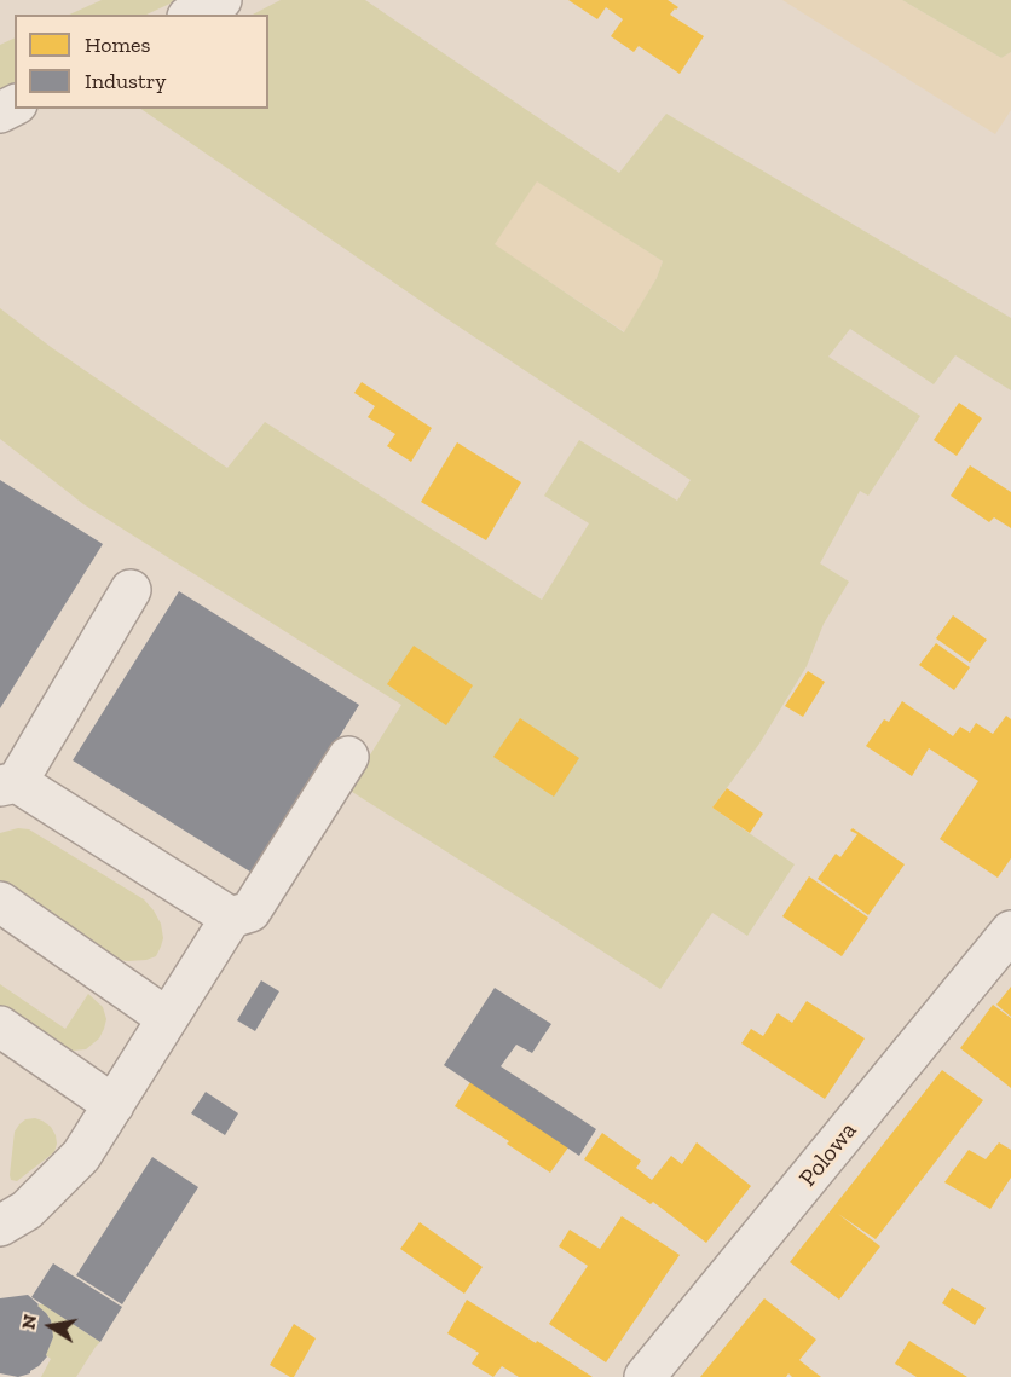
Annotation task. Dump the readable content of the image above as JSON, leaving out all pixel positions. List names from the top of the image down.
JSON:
{
  "streets": {
    "street": ["Polowa"]
  },
  "legend": ["Homes", "Industry"],
  "north": "left"
}
